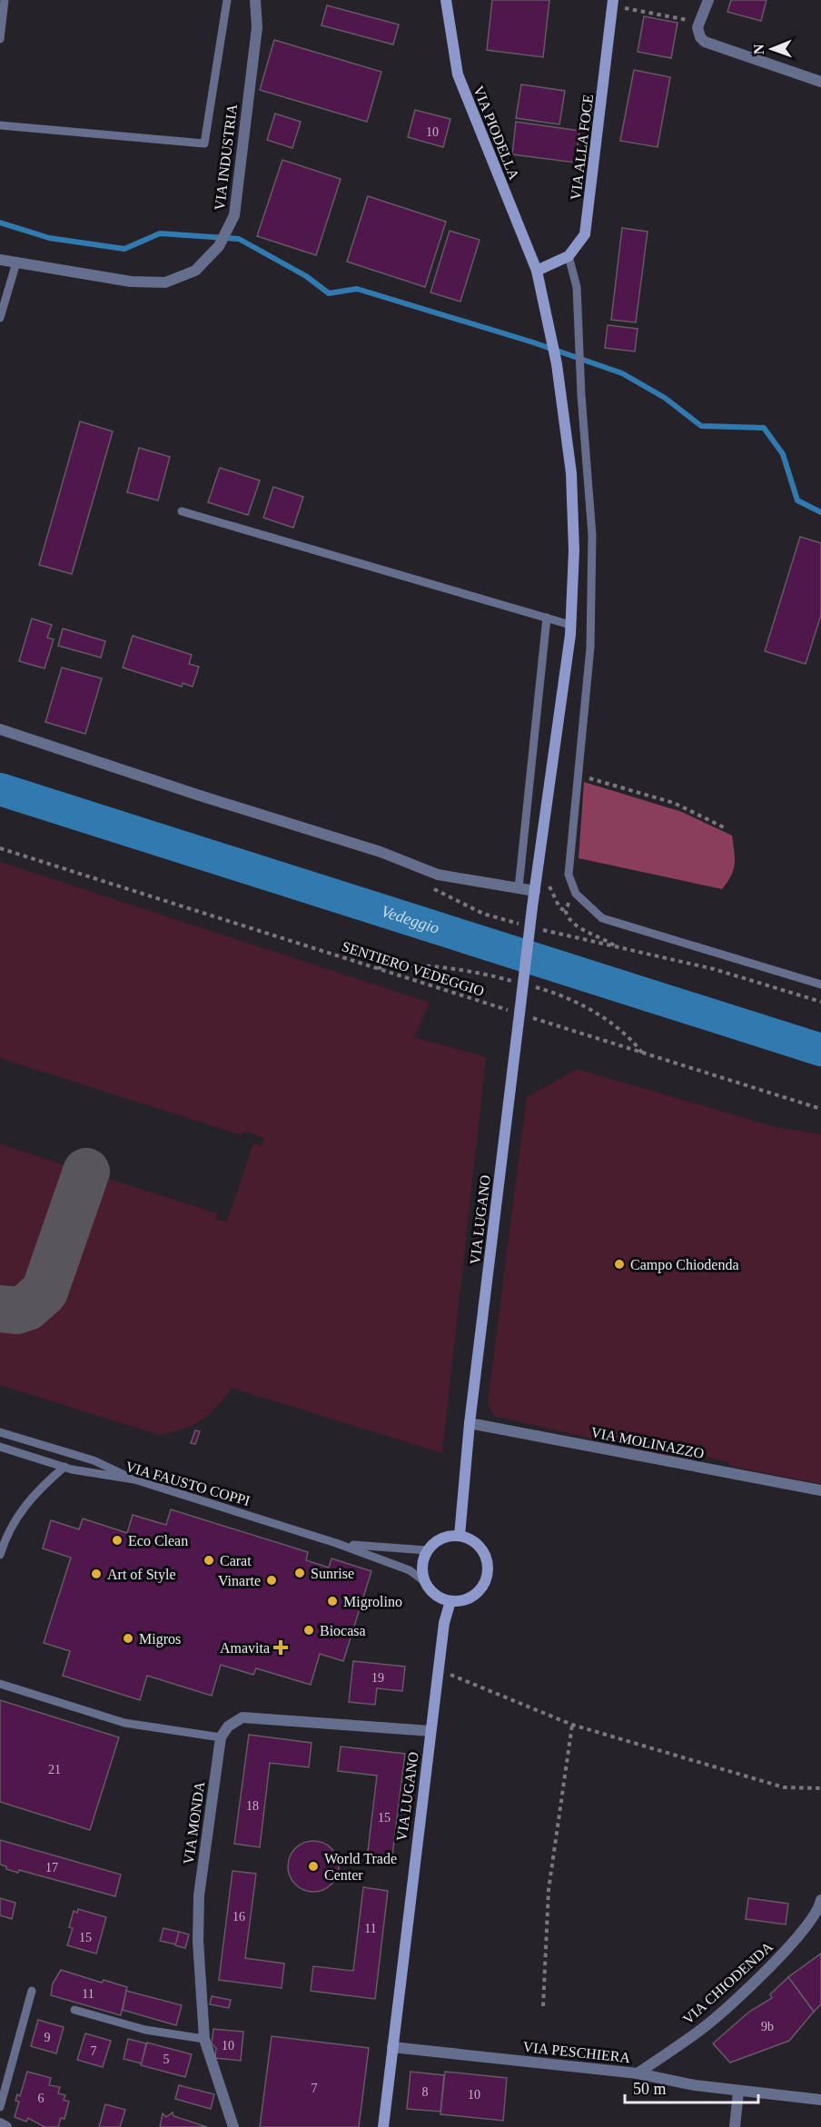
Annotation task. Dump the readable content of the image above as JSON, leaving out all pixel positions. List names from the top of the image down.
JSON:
{
  "streets": {
    "main road": ["VIA PIODELLA", "VIA ALLA FOCE", "VIA LUGANO"],
    "street": [
      "VIA INDUSTRIA",
      "VIA MOLINAZZO",
      "VIA MONDA",
      "VIA CHIODENDA",
      "VIA PESCHIERA"
    ],
    "lane": ["VIA FAUSTO COPPI"],
    "path": ["SENTIERO VEDEGGIO"]
  },
  "crossings": [
    ["VIA PIODELLA", "VIA ALLA FOCE"],
    ["VIA PIODELLA", "VIA LUGANO"],
    ["SENTIERO VEDEGGIO", "VIA LUGANO"],
    ["VIA LUGANO", "VIA MOLINAZZO"],
    ["VIA LUGANO", "VIA FAUSTO COPPI"],
    ["VIA LUGANO", "VIA PESCHIERA"],
    ["VIA CHIODENDA", "VIA PESCHIERA"]
  ],
  "water": ["Vedeggio"],
  "places": {
    "other": [
      "Campo Chiodenda",
      "Eco Clean",
      "Carat",
      "Sunrise",
      "Art of Style",
      "Vinarte",
      "Migrolino",
      "Biocasa",
      "Migros",
      "World Trade Center"
    ],
    "health": ["Amavita"]
  },
  "house_numbers": [
    "10",
    "19",
    "21",
    "18",
    "15",
    "17",
    "16",
    "11",
    "15",
    "11",
    "9b",
    "9",
    "10",
    "7",
    "5",
    "7",
    "8",
    "10",
    "6"
  ],
  "scale_bar": "50 m",
  "north": "left"
}
